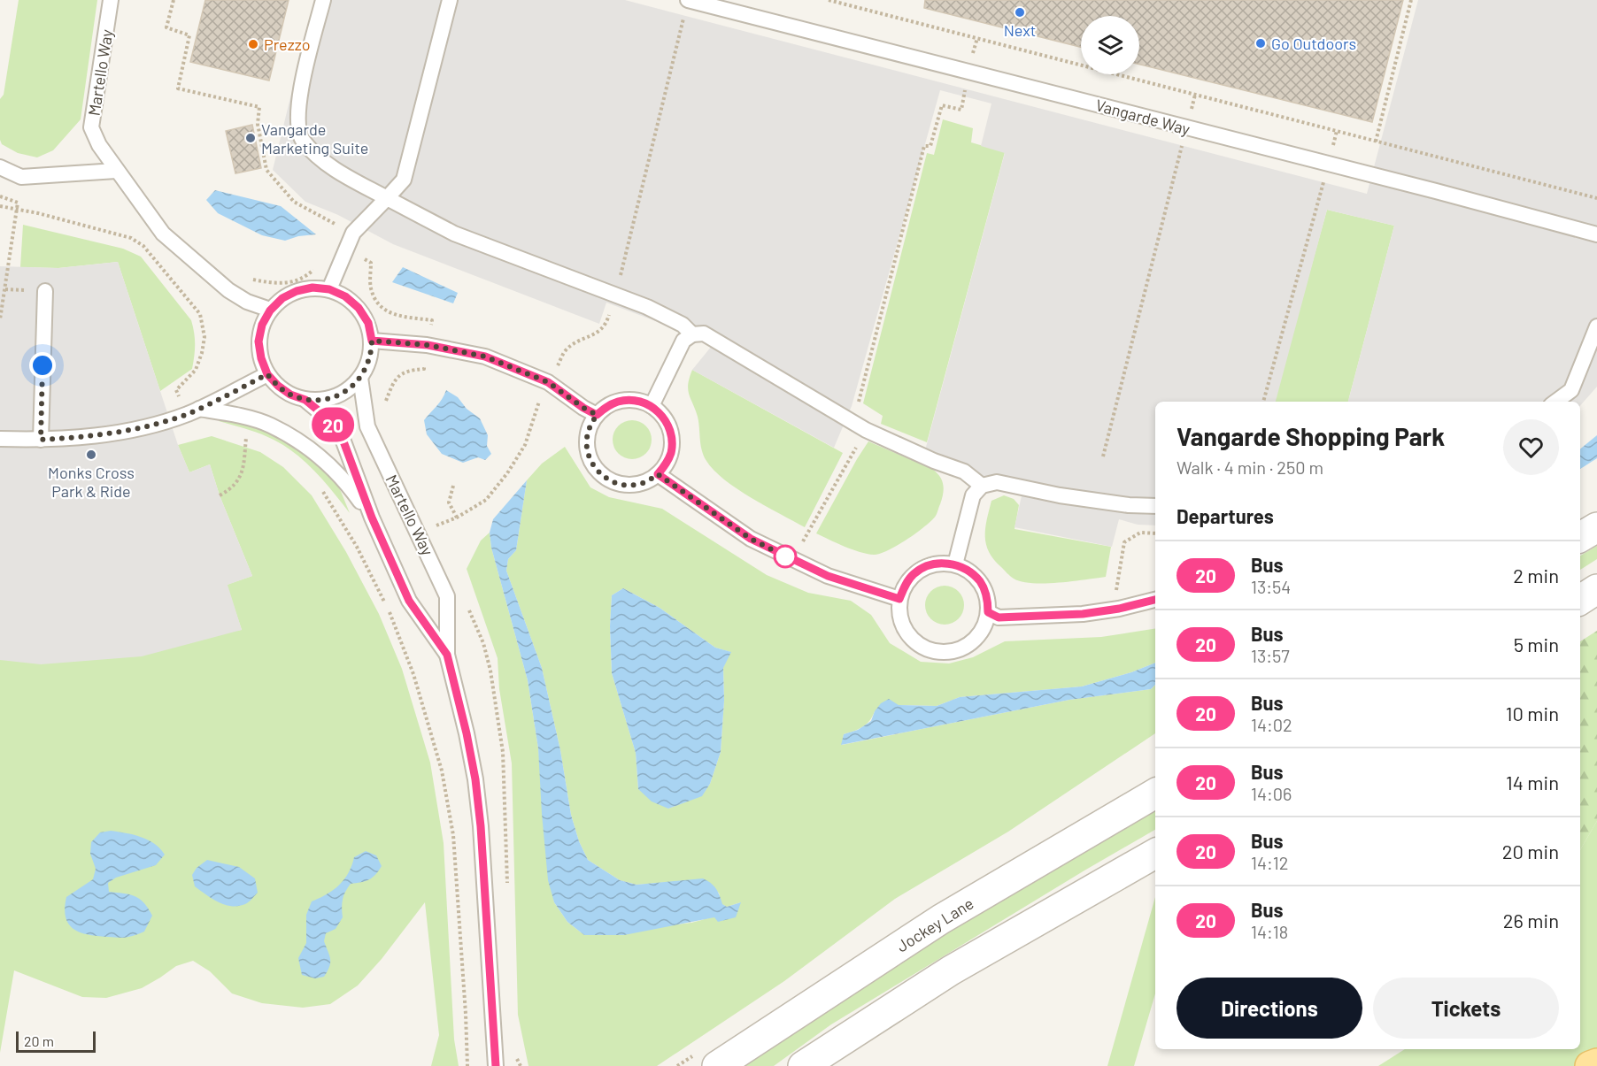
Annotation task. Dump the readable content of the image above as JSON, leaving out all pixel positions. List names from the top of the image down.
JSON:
{
  "streets": {
    "street": ["Jockey Lane"],
    "lane": ["Martello Way", "Vangarde Way"]
  },
  "places": [
    "Next",
    "Go Outdoors",
    "Prezzo",
    "Vangarde Marketing Suite",
    "Monks Cross Park & Ride"
  ],
  "lines": ["bus line 20"],
  "scale_bar": "20 m",
  "page": {
    "on_map": "20",
    "heading": [
      ["Vangarde Shopping Park", "Walk · 4 min · 250 m"],
      "Departures"
    ],
    "list": [
      {
        "mark": "20",
        "name": "Bus",
        "note": "13:54",
        "value": "2 min"
      },
      {
        "mark": "20",
        "name": "Bus",
        "note": "13:57",
        "value": "5 min"
      },
      {
        "mark": "20",
        "name": "Bus",
        "note": "14:02",
        "value": "10 min"
      },
      {
        "mark": "20",
        "name": "Bus",
        "note": "14:06",
        "value": "14 min"
      },
      {
        "mark": "20",
        "name": "Bus",
        "note": "14:12",
        "value": "20 min"
      },
      {
        "mark": "20",
        "name": "Bus",
        "note": "14:18",
        "value": "26 min"
      }
    ],
    "buttons": ["Directions", "Tickets"],
    "scale": "20 m"
  }
}
